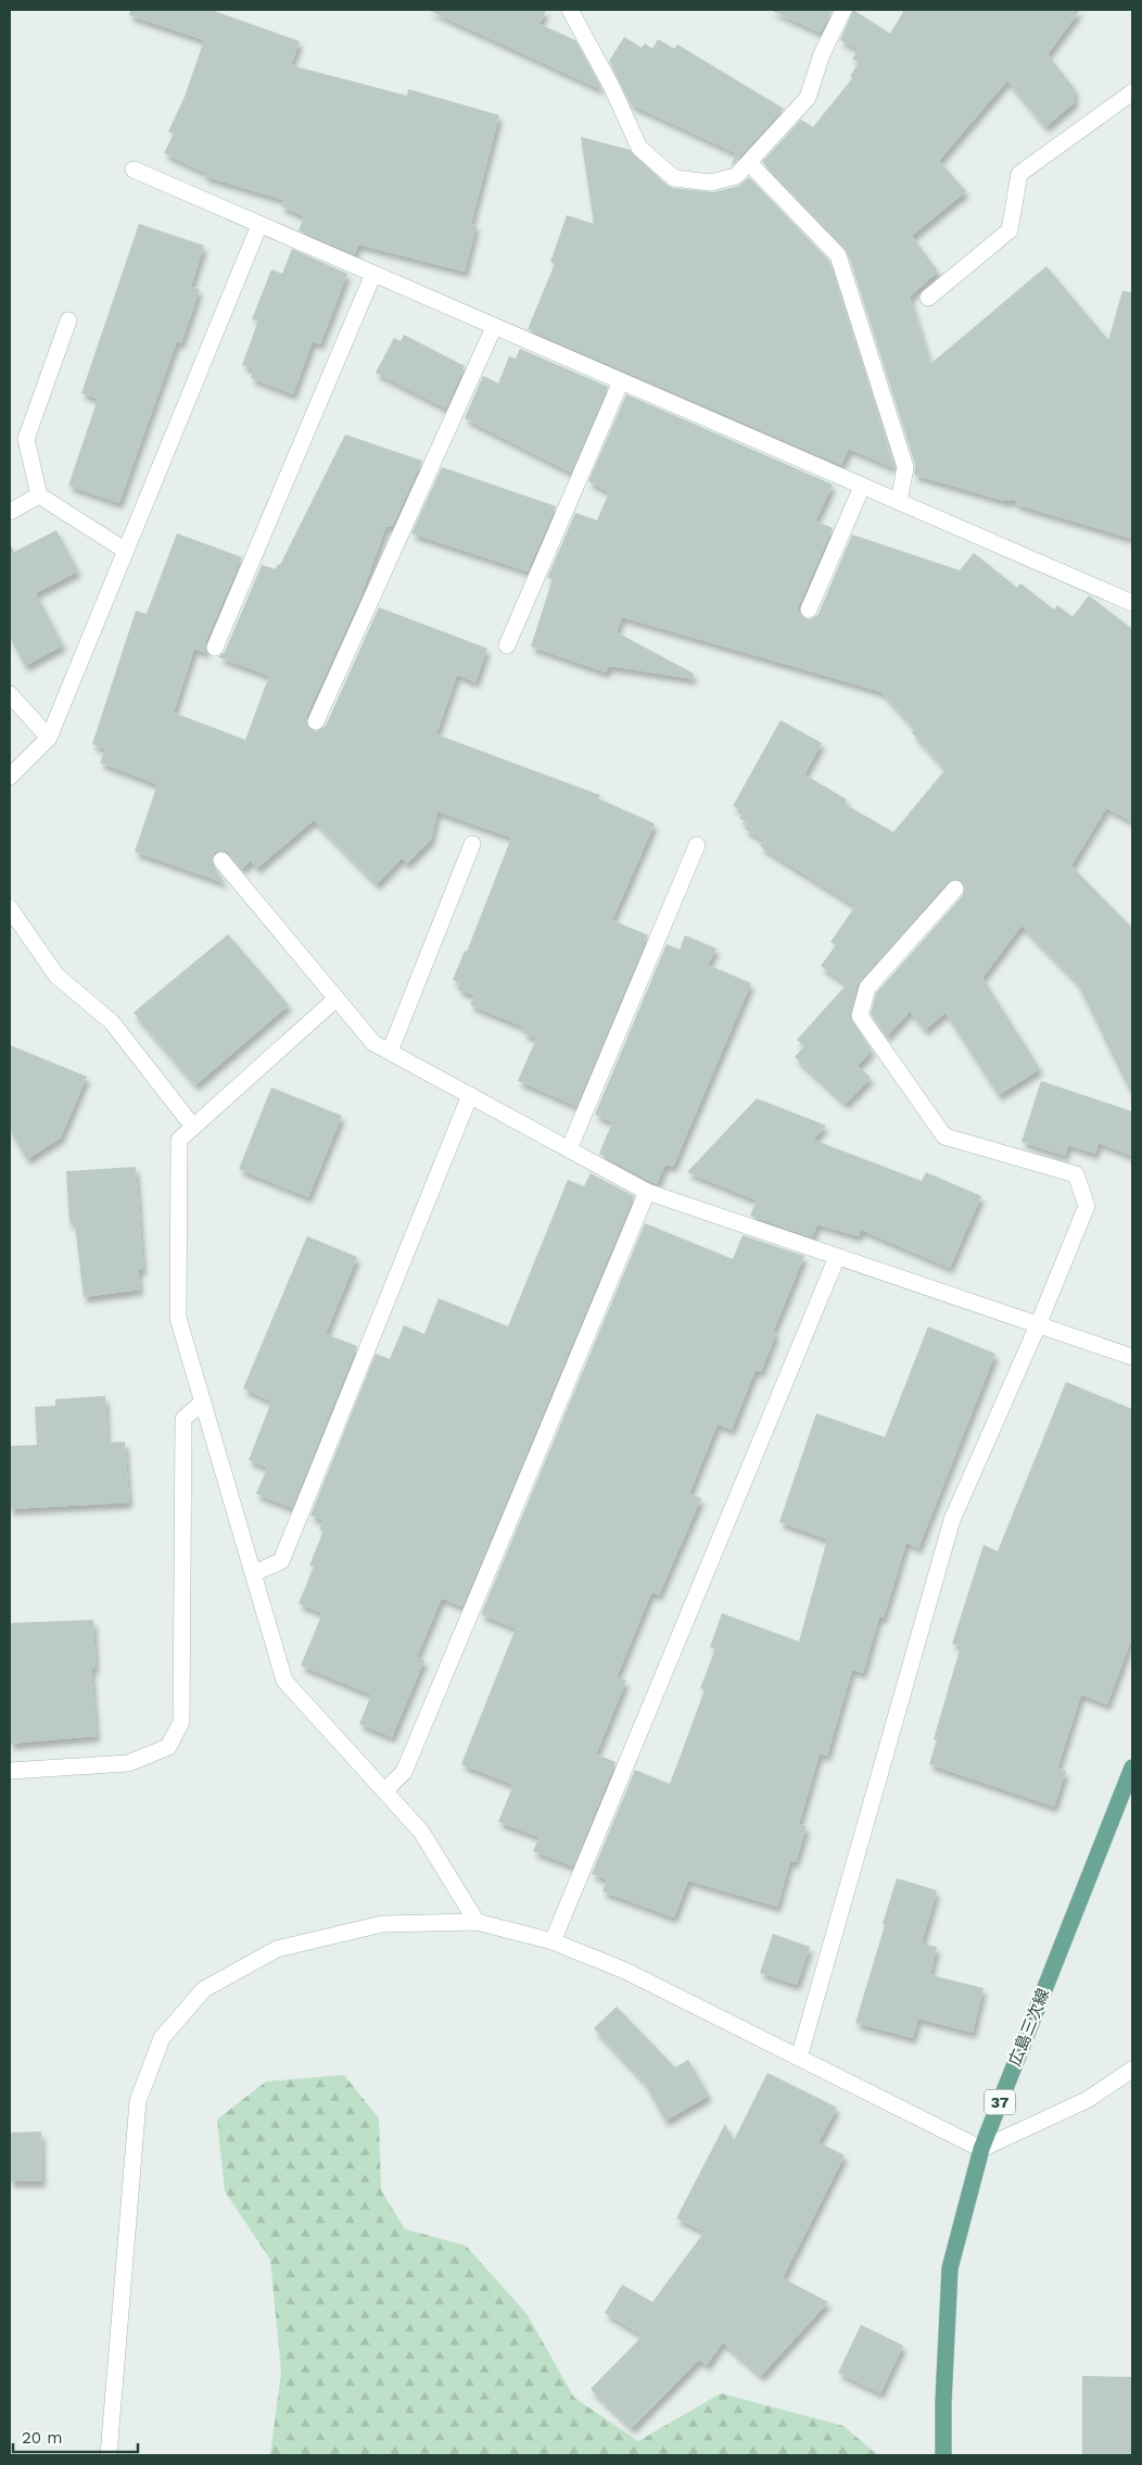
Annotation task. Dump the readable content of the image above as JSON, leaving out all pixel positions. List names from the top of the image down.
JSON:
{
  "streets": {
    "main road": ["広島三次線", "37"]
  },
  "scale_bar": "20 m"
}
